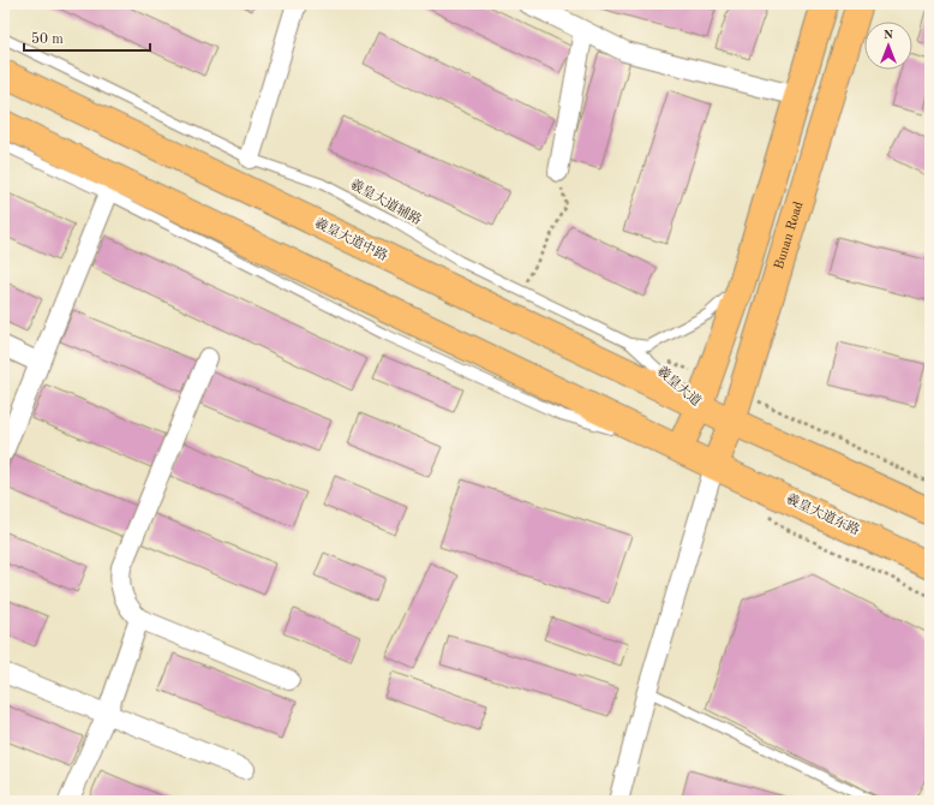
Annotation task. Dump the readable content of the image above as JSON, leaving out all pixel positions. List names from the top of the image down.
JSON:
{
  "streets": {
    "main road": [
      "Bunan Road",
      "羲皇大道中路",
      "羲皇大道",
      "羲皇大道东路"
    ],
    "lane": ["羲皇大道辅路"]
  },
  "crossings": [
    ["羲皇大道辅路", "羲皇大道"],
    ["Bunan Road", "羲皇大道"],
    ["Bunan Road", "羲皇大道东路"],
    ["羲皇大道中路", "羲皇大道"]
  ],
  "scale_bar": "50 m",
  "north": "top"
}
